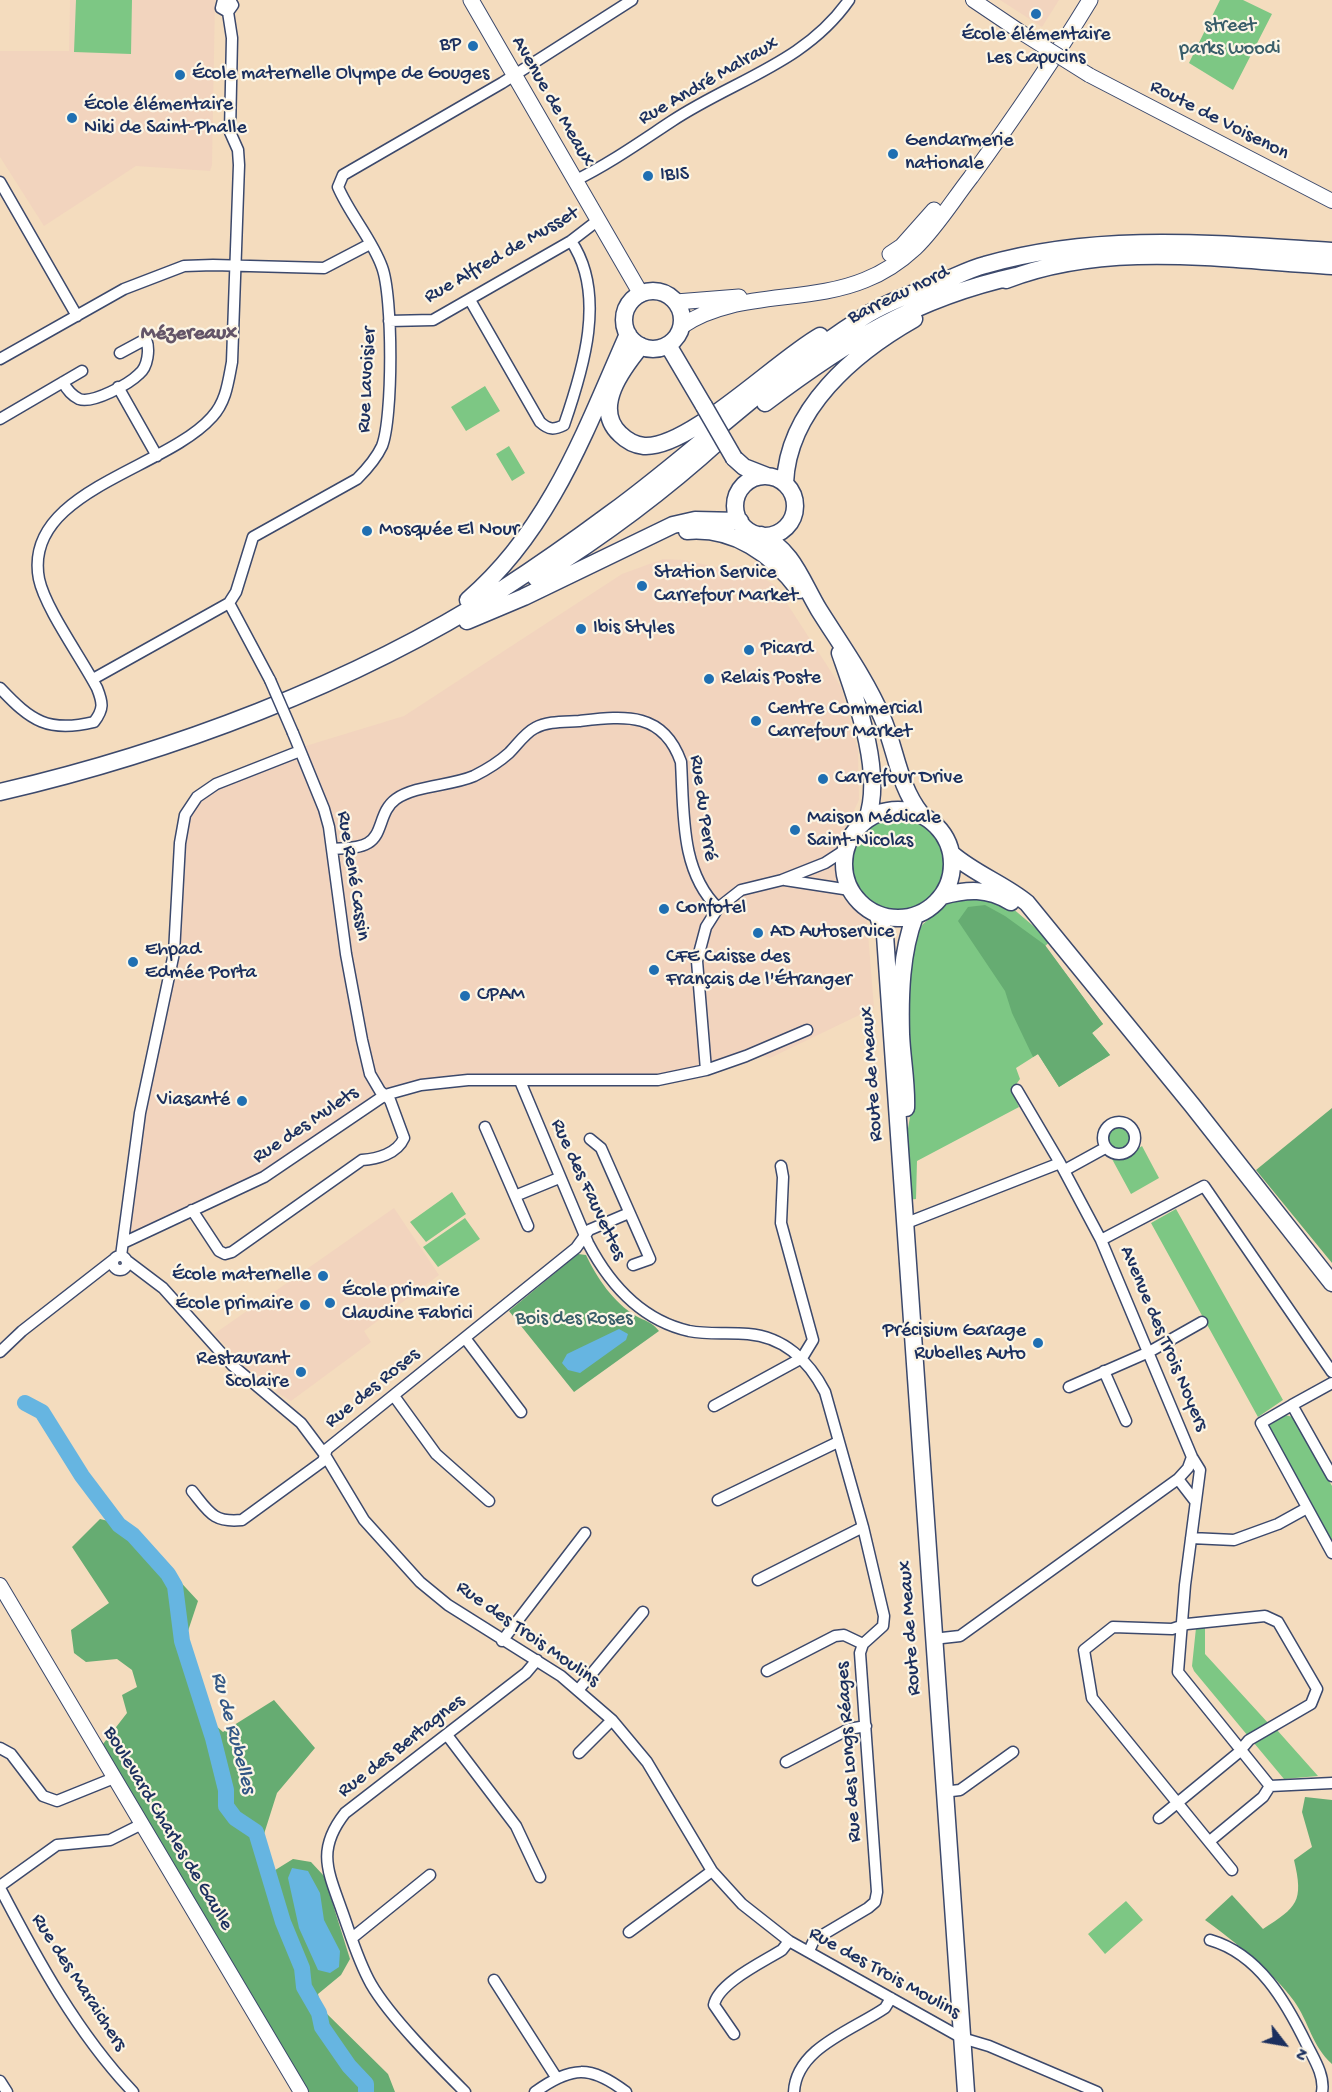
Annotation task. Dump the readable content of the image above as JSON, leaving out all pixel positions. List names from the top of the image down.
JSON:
{
  "streets": {
    "main road": ["Avenue de Meaux", "Barreau nord", "Route de Meaux"],
    "street": [
      "Rue André Malraux",
      "Route de Voisenon",
      "Rue Alfred de Musset",
      "Rue Lavoisier",
      "Rue du Perré",
      "Rue René Cassin",
      "Rue des Mulets",
      "Rue des Fauvettes",
      "Avenue des Trois Noyers",
      "Rue des Roses",
      "Rue des Trois Moulins",
      "Rue des Bertagnes",
      "Rue des Longs Réages",
      "Boulevard Charles de Gaulle",
      "Rue des Maraichers"
    ]
  },
  "crossings": [
    ["Rue André Malraux", "Avenue de Meaux"],
    ["Avenue de Meaux", "Rue Alfred de Musset"],
    ["Avenue de Meaux", "Rue Lavoisier"],
    ["Rue Alfred de Musset", "Rue Lavoisier"],
    ["Rue Lavoisier", "Rue René Cassin"],
    ["Rue du Perré", "Rue René Cassin"],
    ["Rue René Cassin", "Rue des Mulets"],
    ["Route de Meaux", "Avenue des Trois Noyers"],
    ["Route de Meaux", "Rue des Trois Moulins"],
    ["Rue des Mulets", "Rue des Fauvettes"],
    ["Rue des Fauvettes", "Rue des Roses"],
    ["Rue des Fauvettes", "Rue des Longs Réages"],
    ["Rue des Roses", "Rue des Trois Moulins"],
    ["Rue des Trois Moulins", "Rue des Bertagnes"],
    ["Rue des Trois Moulins", "Rue des Longs Réages"]
  ],
  "districts": ["Mézereaux"],
  "water": ["Ru de Rubelles"],
  "parks": ["street parks woodi", "Bois des Roses"],
  "places": [
    "École élémentaire Les Capucins",
    "BP",
    "École maternelle Olympe de Gouges",
    "École élémentaire Niki de Saint-Phalle",
    "Gendarmerie nationale",
    "IBIS",
    "Mosquée El Nour",
    "Station Service Carrefour Market",
    "Ibis Styles",
    "Picard",
    "Relais Poste",
    "Centre Commercial Carrefour Market",
    "Carrefour Drive",
    "Maison Médicale Saint-Nicolas",
    "Confotel",
    "AD Autoservice",
    "Ehpad Edmée Porta",
    "CFE Caisse des Français de l'Étranger",
    "CPAM",
    "Viasanté",
    "École maternelle",
    "École primaire Claudine Fabrici",
    "École primaire",
    "Précisium Garage Rubelles Auto",
    "Restaurant Scolaire"
  ],
  "north": "bottom right"
}
